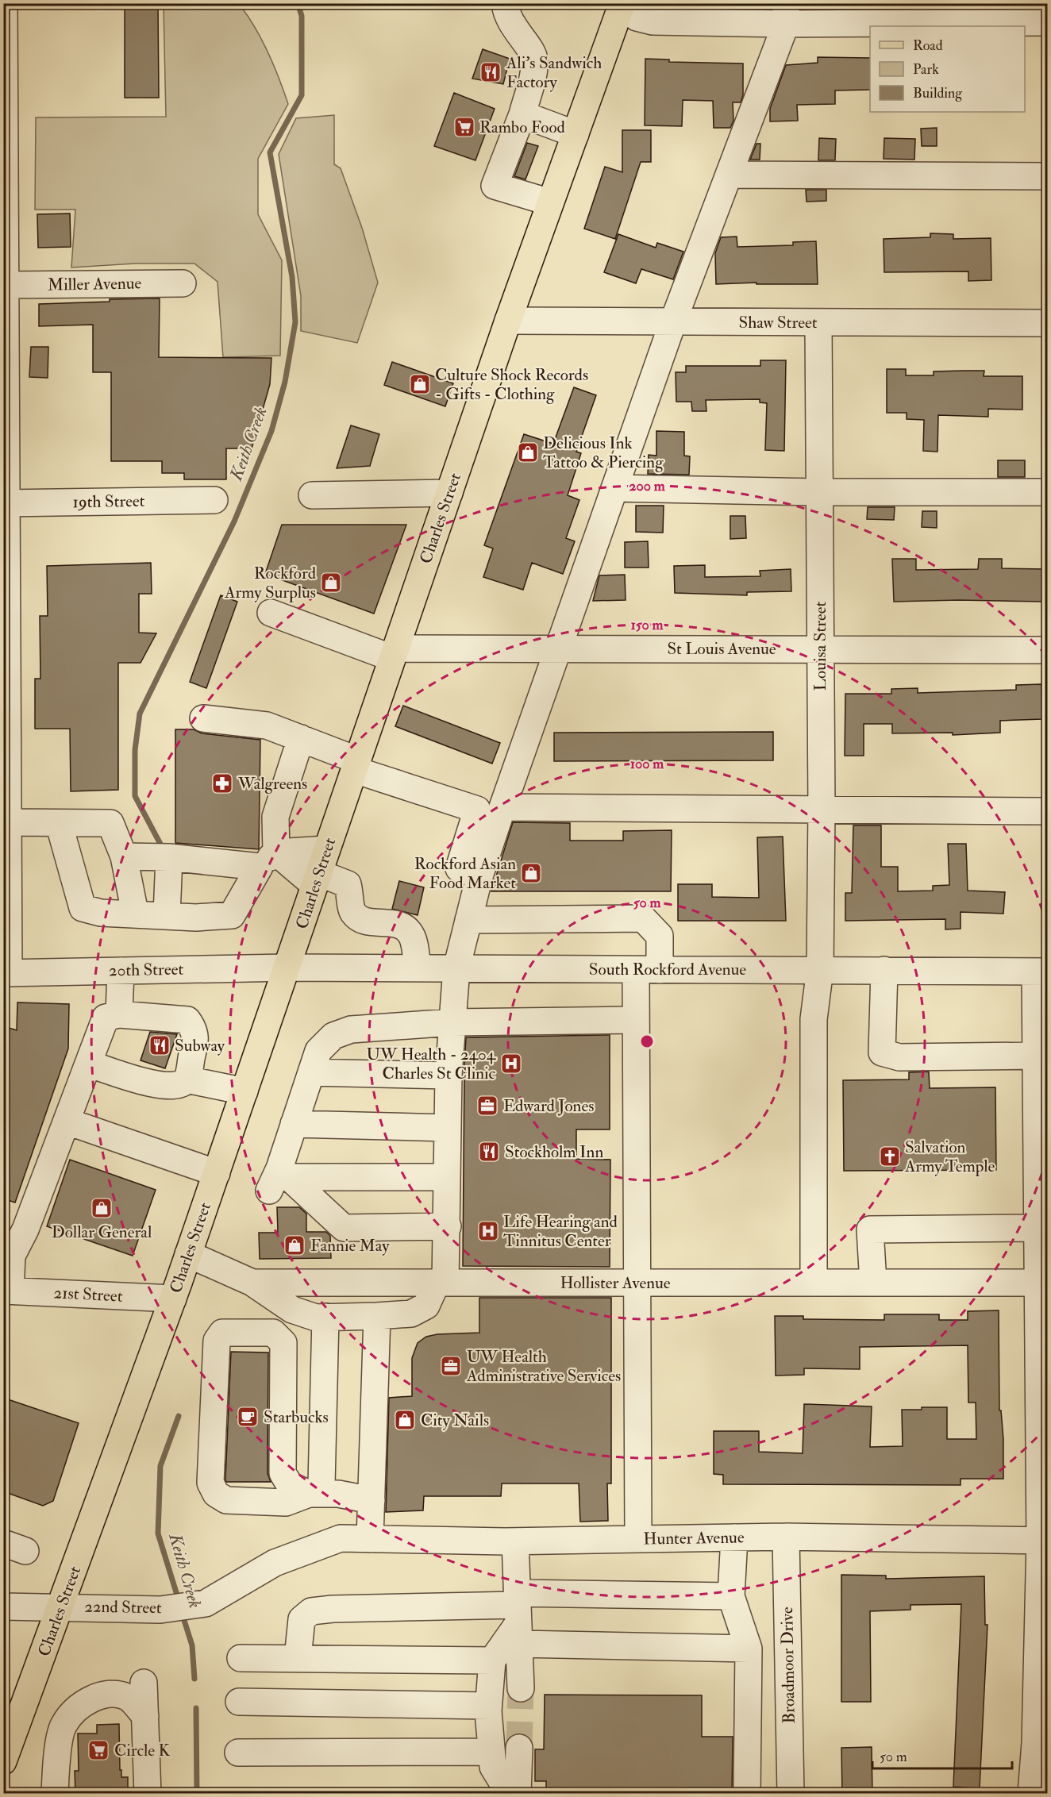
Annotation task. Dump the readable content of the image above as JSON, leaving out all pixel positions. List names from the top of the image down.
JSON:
{
  "streets": {
    "main road": ["Charles Street"],
    "street": [
      "Miller Avenue",
      "Shaw Street",
      "19th Street",
      "Louisa Street",
      "St Louis Avenue",
      "South Rockford Avenue",
      "20th Street",
      "Hollister Avenue",
      "21st Street",
      "Hunter Avenue",
      "22nd Street",
      "Broadmoor Drive"
    ]
  },
  "crossings": [
    ["Shaw Street", "Charles Street"],
    ["Shaw Street", "Louisa Street"],
    ["Charles Street", "St Louis Avenue"],
    ["Charles Street", "South Rockford Avenue"],
    ["Charles Street", "20th Street"],
    ["Charles Street", "Hollister Avenue"],
    ["Charles Street", "21st Street"],
    ["Charles Street", "22nd Street"],
    ["Louisa Street", "St Louis Avenue"],
    ["Louisa Street", "South Rockford Avenue"],
    ["Louisa Street", "Hollister Avenue"],
    ["South Rockford Avenue", "20th Street"],
    ["Hunter Avenue", "22nd Street"],
    ["Hunter Avenue", "Broadmoor Drive"]
  ],
  "water": ["Keith Creek"],
  "places": {
    "restaurant": ["Ali's Sandwich Factory", "Subway", "Stockholm Inn"],
    "supermarket": ["Rambo Food", "Circle K"],
    "shop": [
      "Culture Shock Records - Gifts - Clothing",
      "Delicious Ink Tattoo & Piercing",
      "Rockford Army Surplus",
      "Rockford Asian Food Market",
      "Dollar General",
      "Fannie May",
      "City Nails"
    ],
    "pharmacy": ["Walgreens"],
    "hospital": ["UW Health - 2404 Charles St Clinic", "Life Hearing and Tinnitus Center"],
    "office": ["Edward Jones", "UW Health Administrative Services"],
    "church": ["Salvation Army Temple"],
    "cafe": ["Starbucks"]
  },
  "legend": ["Road", "Park", "Building"],
  "scale_bar": "50 m",
  "rings": [
    "200 m",
    "150 m",
    "100 m",
    "50 m"
  ]
}
